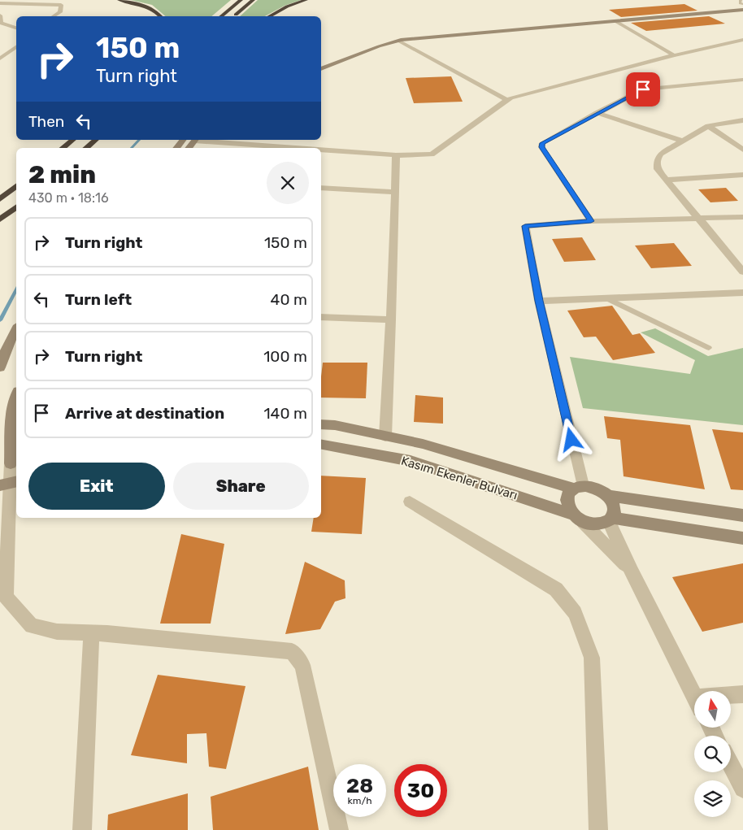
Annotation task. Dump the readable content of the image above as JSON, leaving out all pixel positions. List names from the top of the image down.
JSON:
{
  "streets": {
    "street": ["Kasım Ekenler Bulvarı"]
  },
  "north": "top",
  "page": {
    "turn": ["150 m", "Turn right"],
    "then": "Then",
    "heading": ["2 min", "430 m · 18:16"],
    "list": [
      {
        "name": "Turn right",
        "value": "150 m"
      },
      {
        "name": "Turn left",
        "value": "40 m"
      },
      {
        "name": "Turn right",
        "value": "100 m"
      },
      {
        "name": "Arrive at destination",
        "value": "140 m"
      }
    ],
    "buttons": ["Exit", "Share"],
    "speed": "28 km/h",
    "limit": "30"
  }
}
